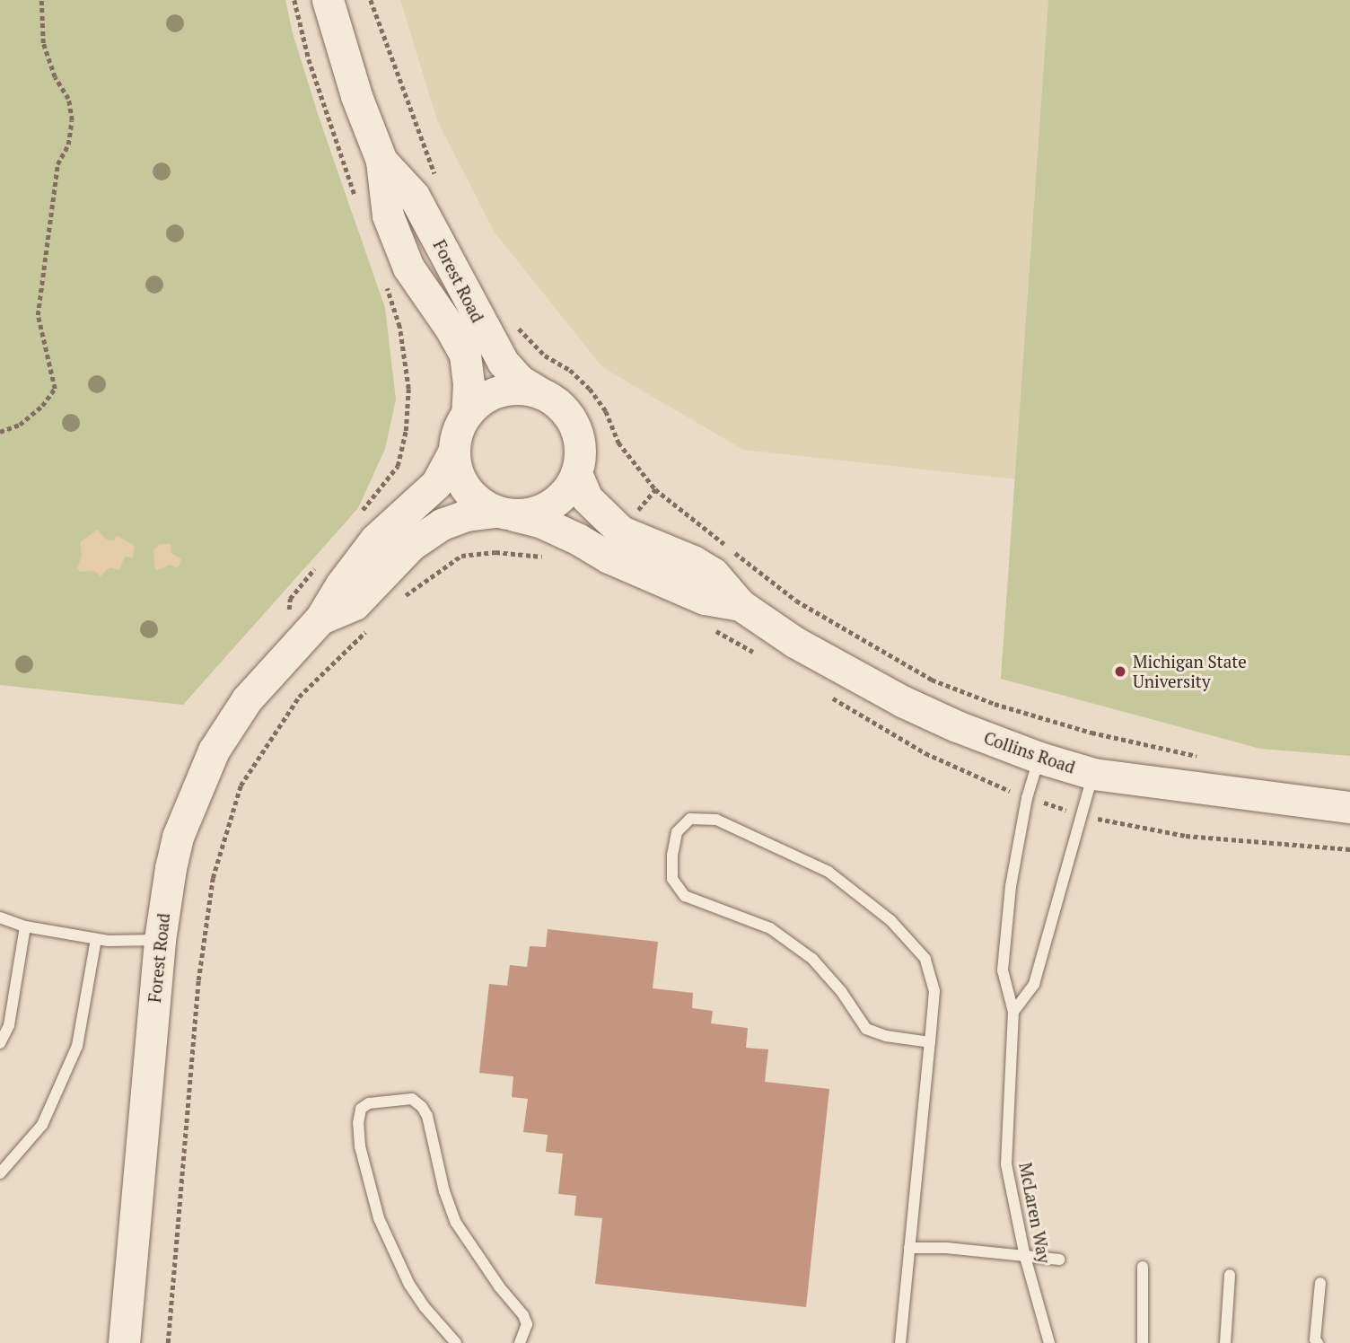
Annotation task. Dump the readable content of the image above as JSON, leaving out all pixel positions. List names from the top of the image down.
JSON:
{
  "streets": {
    "street": ["Forest Road", "Collins Road"],
    "lane": ["McLaren Way"]
  },
  "crossings": [
    ["Forest Road", "Collins Road"],
    ["Collins Road", "McLaren Way"]
  ],
  "places": ["Michigan State University"]
}
